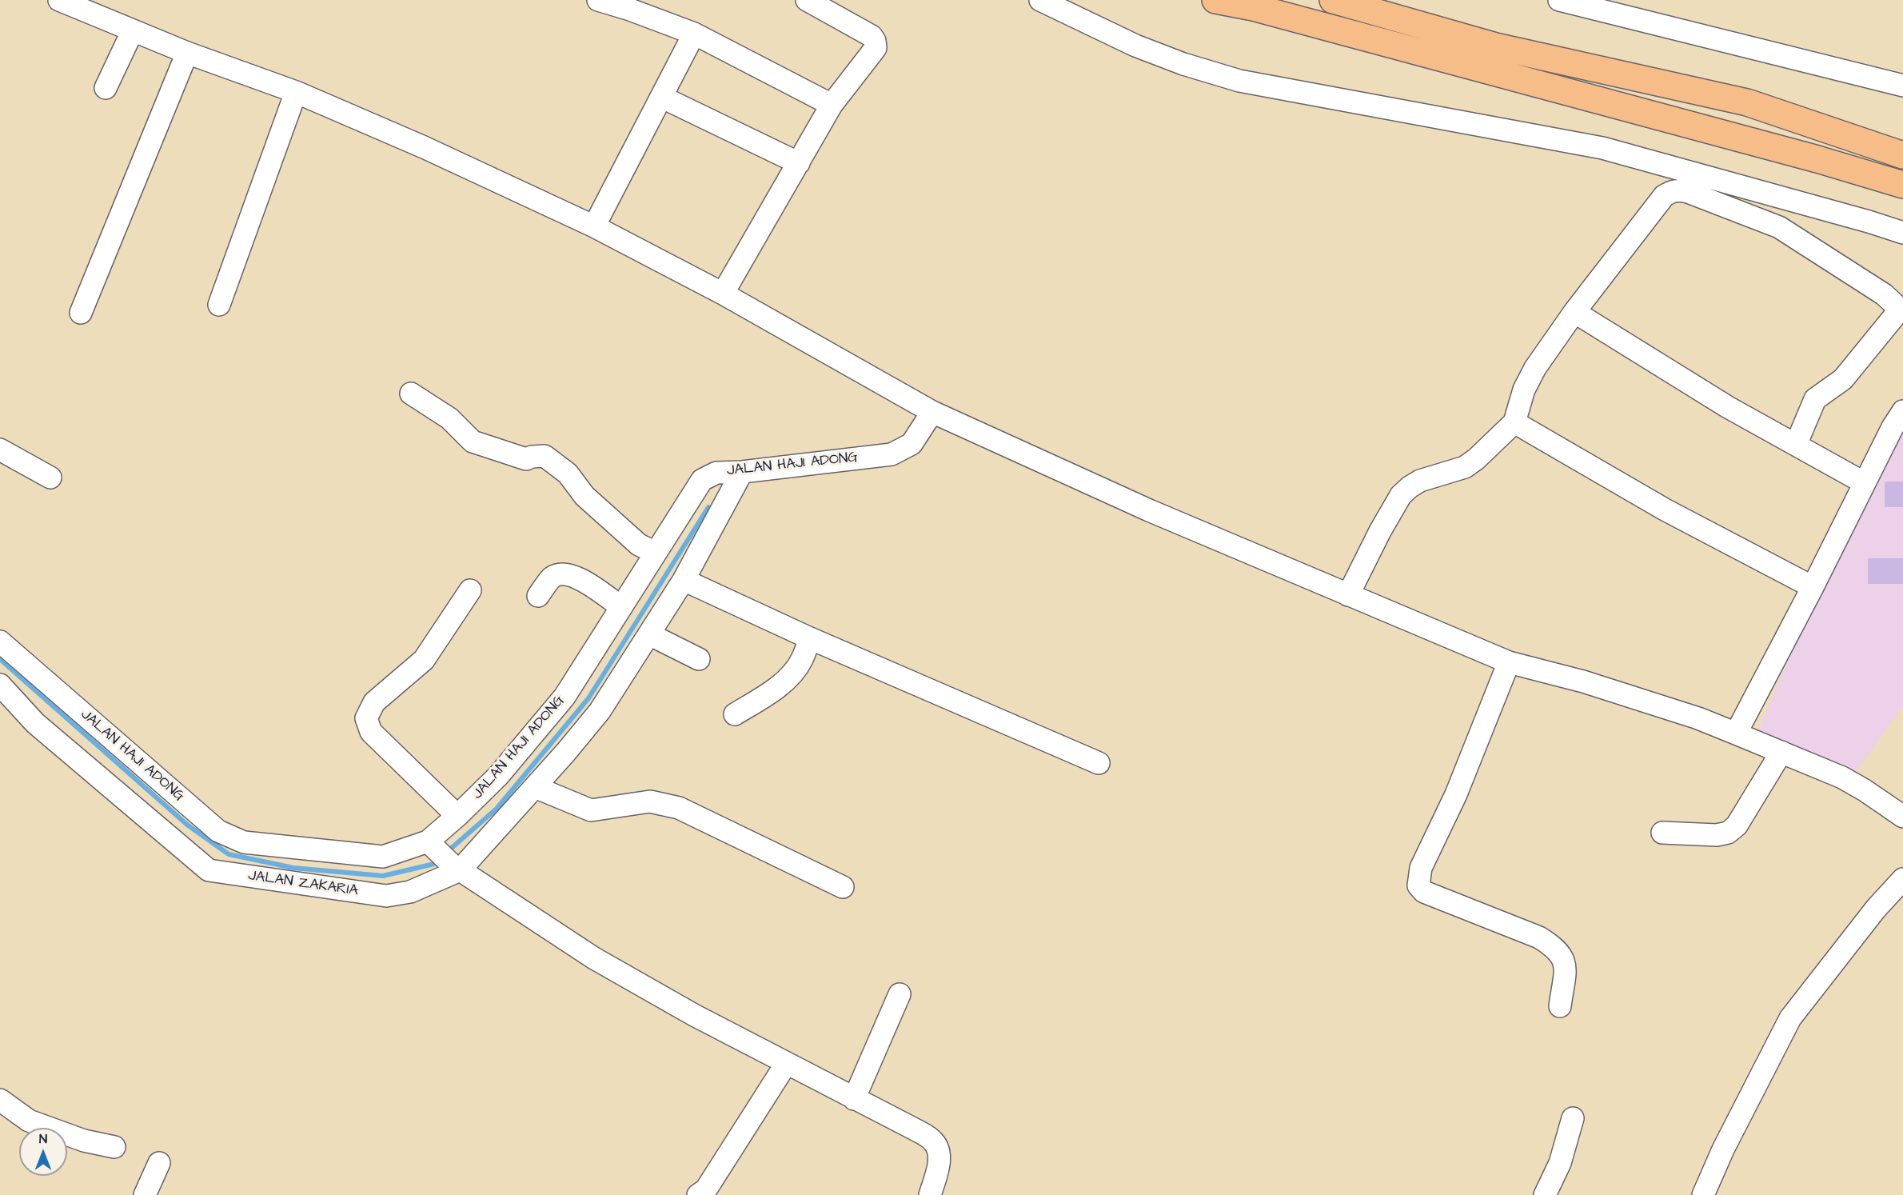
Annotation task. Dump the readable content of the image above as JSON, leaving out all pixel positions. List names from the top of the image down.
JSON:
{
  "streets": {
    "street": ["JALAN HAJI ADONG", "JALAN ZAKARIA"]
  },
  "crossings": [
    ["JALAN HAJI ADONG", "JALAN ZAKARIA"]
  ],
  "north": "top"
}
